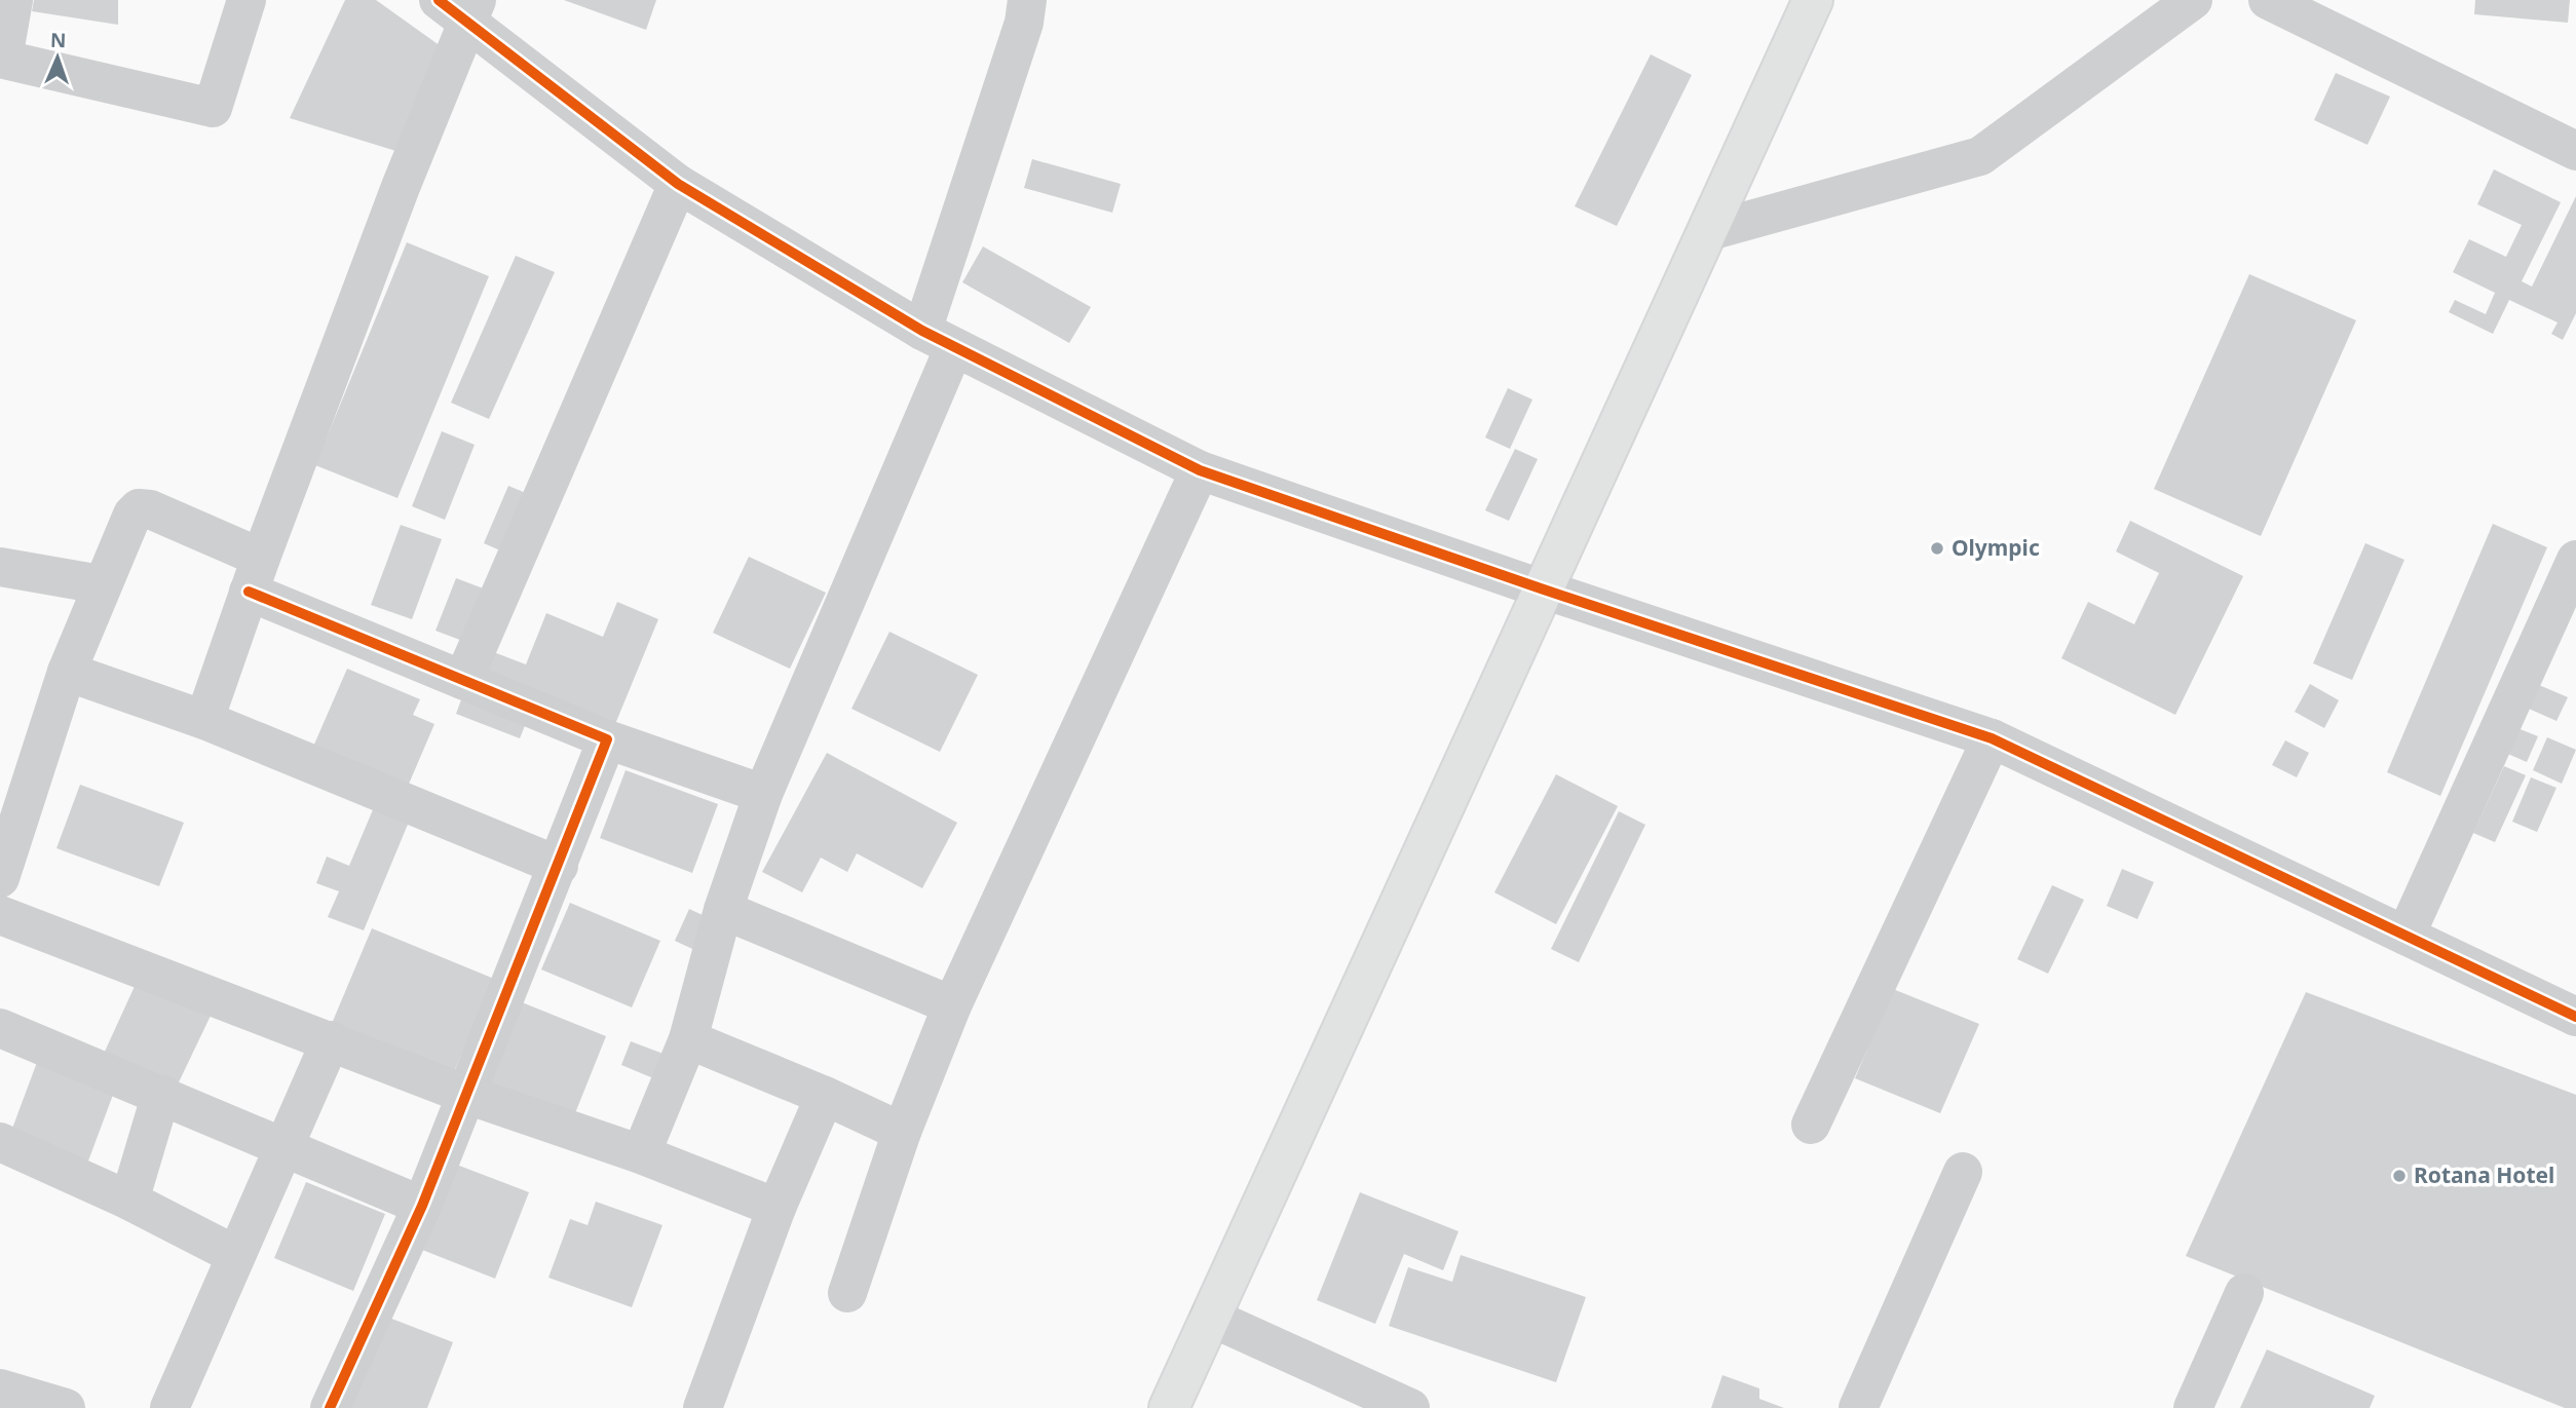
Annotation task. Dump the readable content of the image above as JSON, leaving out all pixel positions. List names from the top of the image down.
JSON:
{
  "places": ["Olympic", "Rotana Hotel"],
  "north": "top"
}
